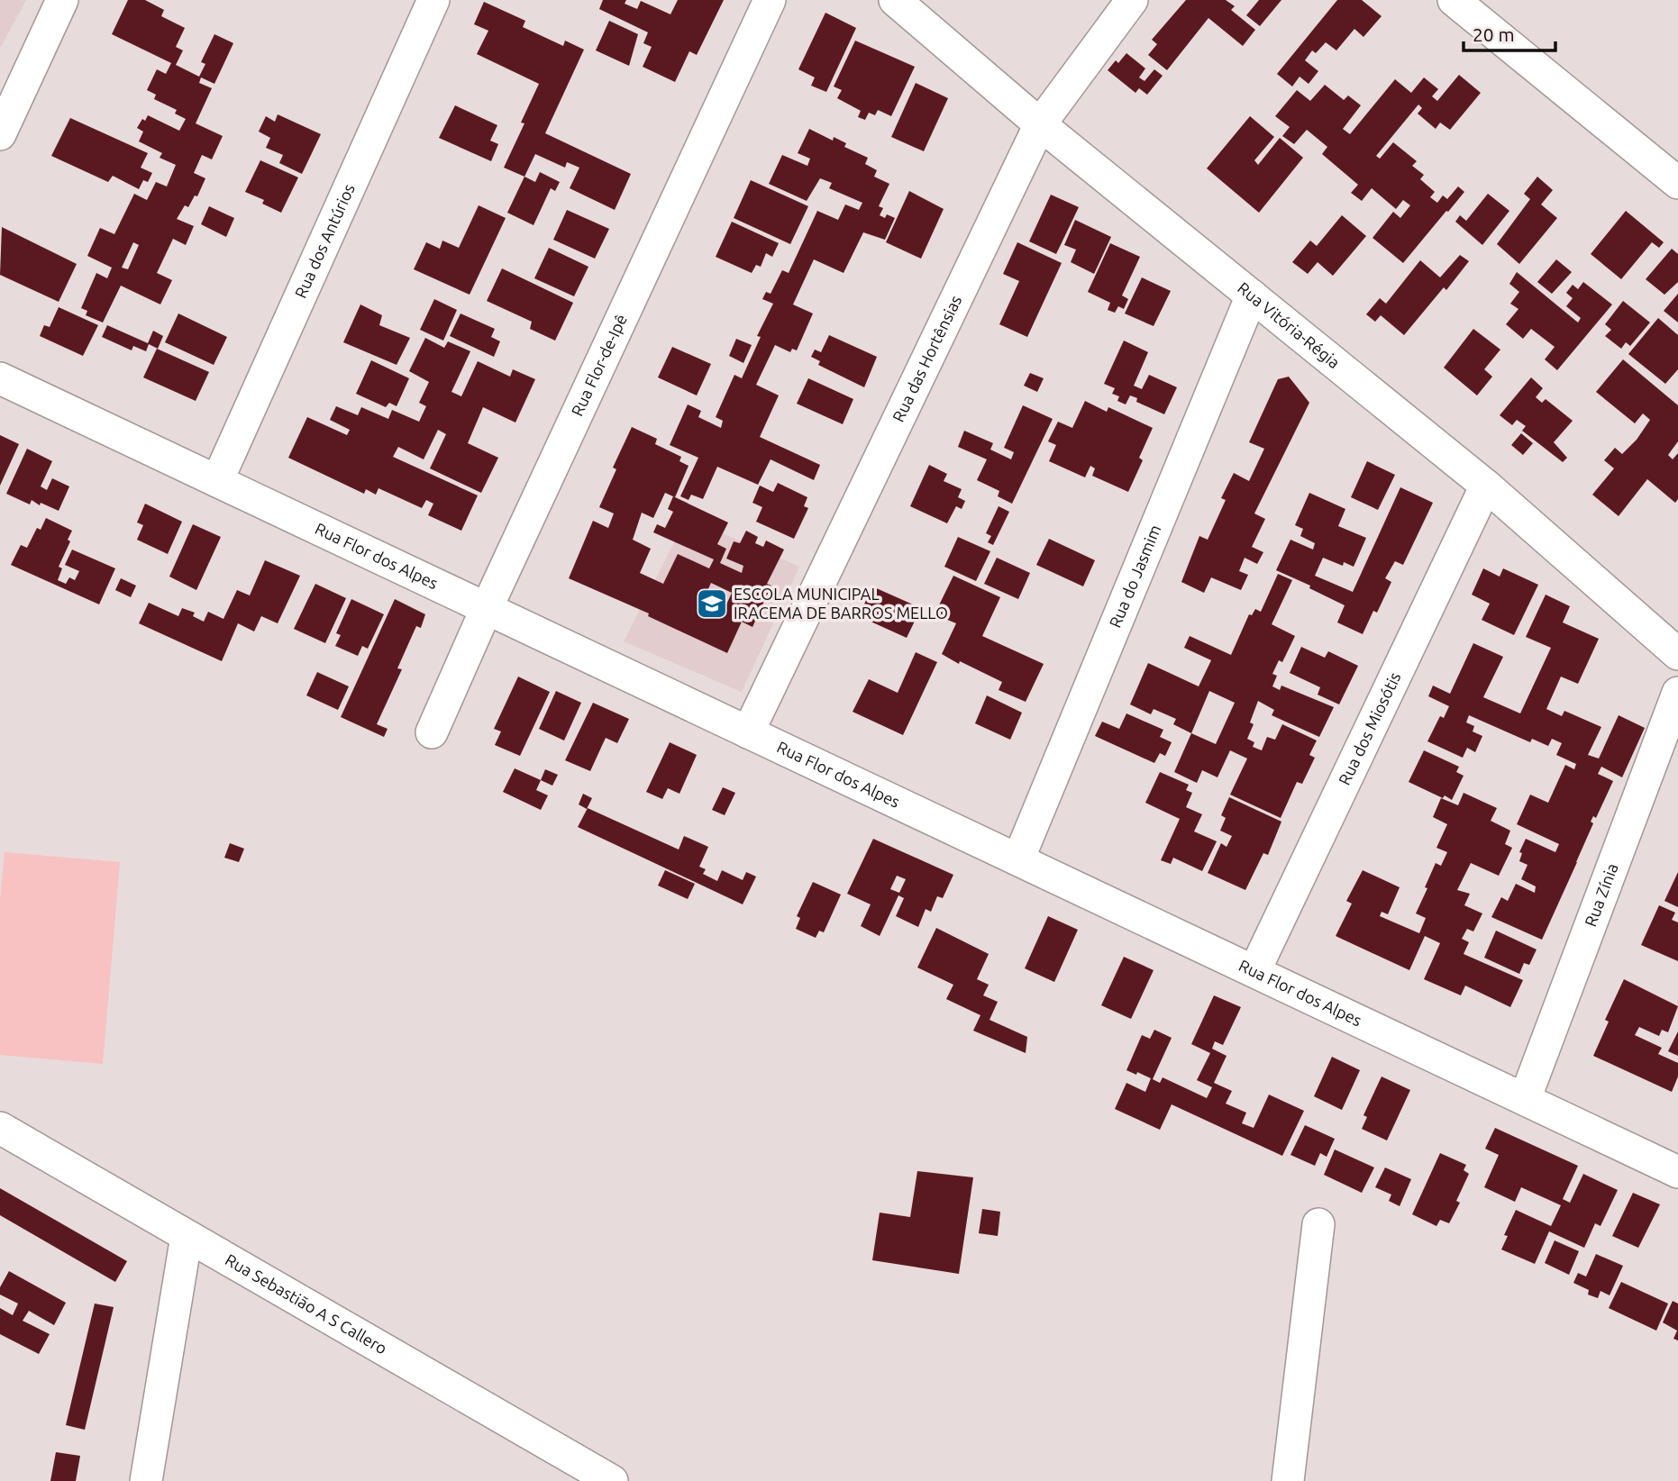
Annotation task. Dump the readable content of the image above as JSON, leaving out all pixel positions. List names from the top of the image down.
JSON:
{
  "streets": {
    "street": [
      "Rua dos Antúrios",
      "Rua Vitória-Régia",
      "Rua das Hortênsias",
      "Rua Flor-de-Ipê",
      "Rua Flor dos Alpes",
      "Rua do Jasmim",
      "Rua dos Miosótis",
      "Rua Zínia",
      "Rua Sebastião A S Callero"
    ]
  },
  "crossings": [
    ["Rua dos Antúrios", "Rua Flor dos Alpes"],
    ["Rua Vitória-Régia", "Rua das Hortênsias"],
    ["Rua Vitória-Régia", "Rua do Jasmim"],
    ["Rua Vitória-Régia", "Rua dos Miosótis"],
    ["Rua das Hortênsias", "Rua Flor dos Alpes"],
    ["Rua Flor-de-Ipê", "Rua Flor dos Alpes"],
    ["Rua Flor dos Alpes", "Rua do Jasmim"],
    ["Rua Flor dos Alpes", "Rua dos Miosótis"],
    ["Rua Flor dos Alpes", "Rua Zínia"]
  ],
  "places": {
    "school or university": ["ESCOLA MUNICIPAL IRACEMA DE BARROS MELLO"]
  },
  "scale_bar": "20 m"
}
